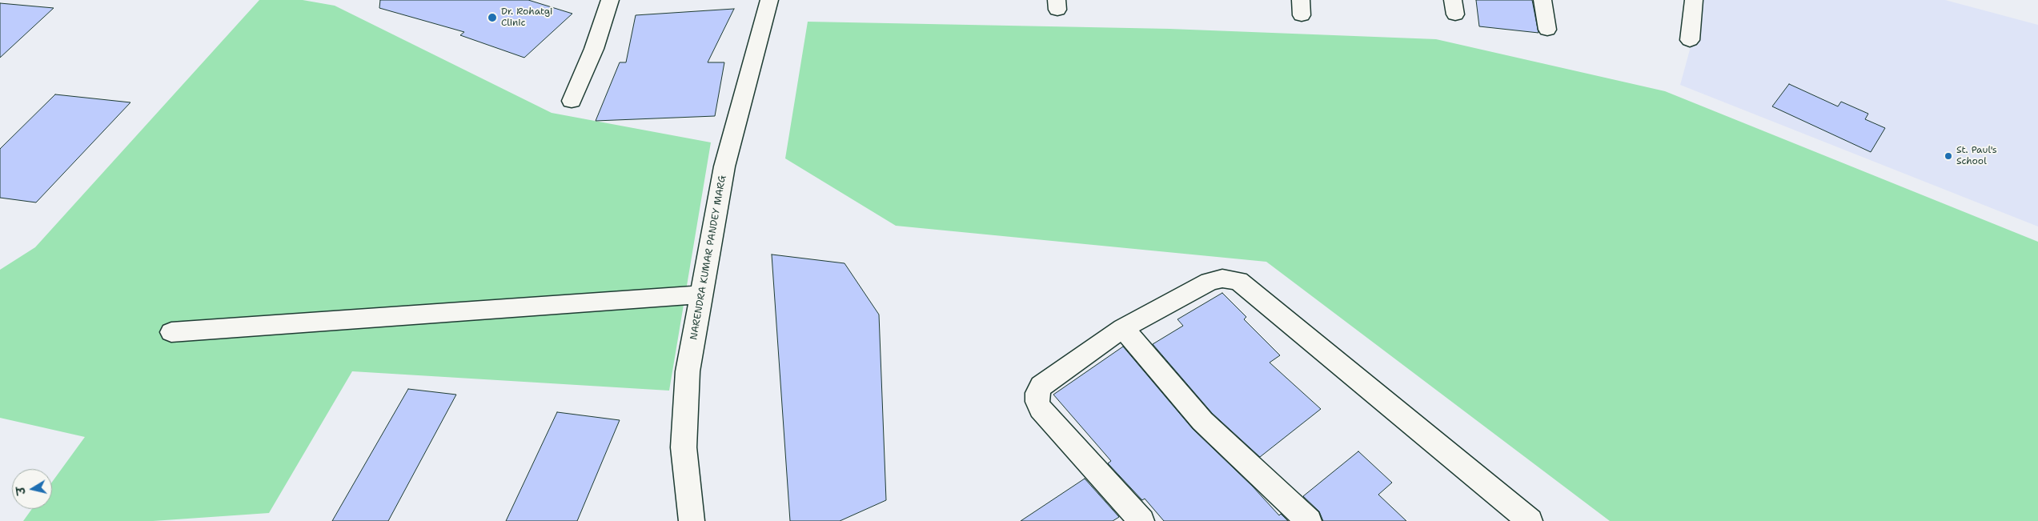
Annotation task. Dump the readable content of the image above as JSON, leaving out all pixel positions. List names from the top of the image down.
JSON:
{
  "streets": {
    "street": ["NARENDRA KUMAR PANDEY MARG"]
  },
  "places": ["Dr. Rohatgi Clinic", "St. Paul's School"],
  "north": "left"
}
